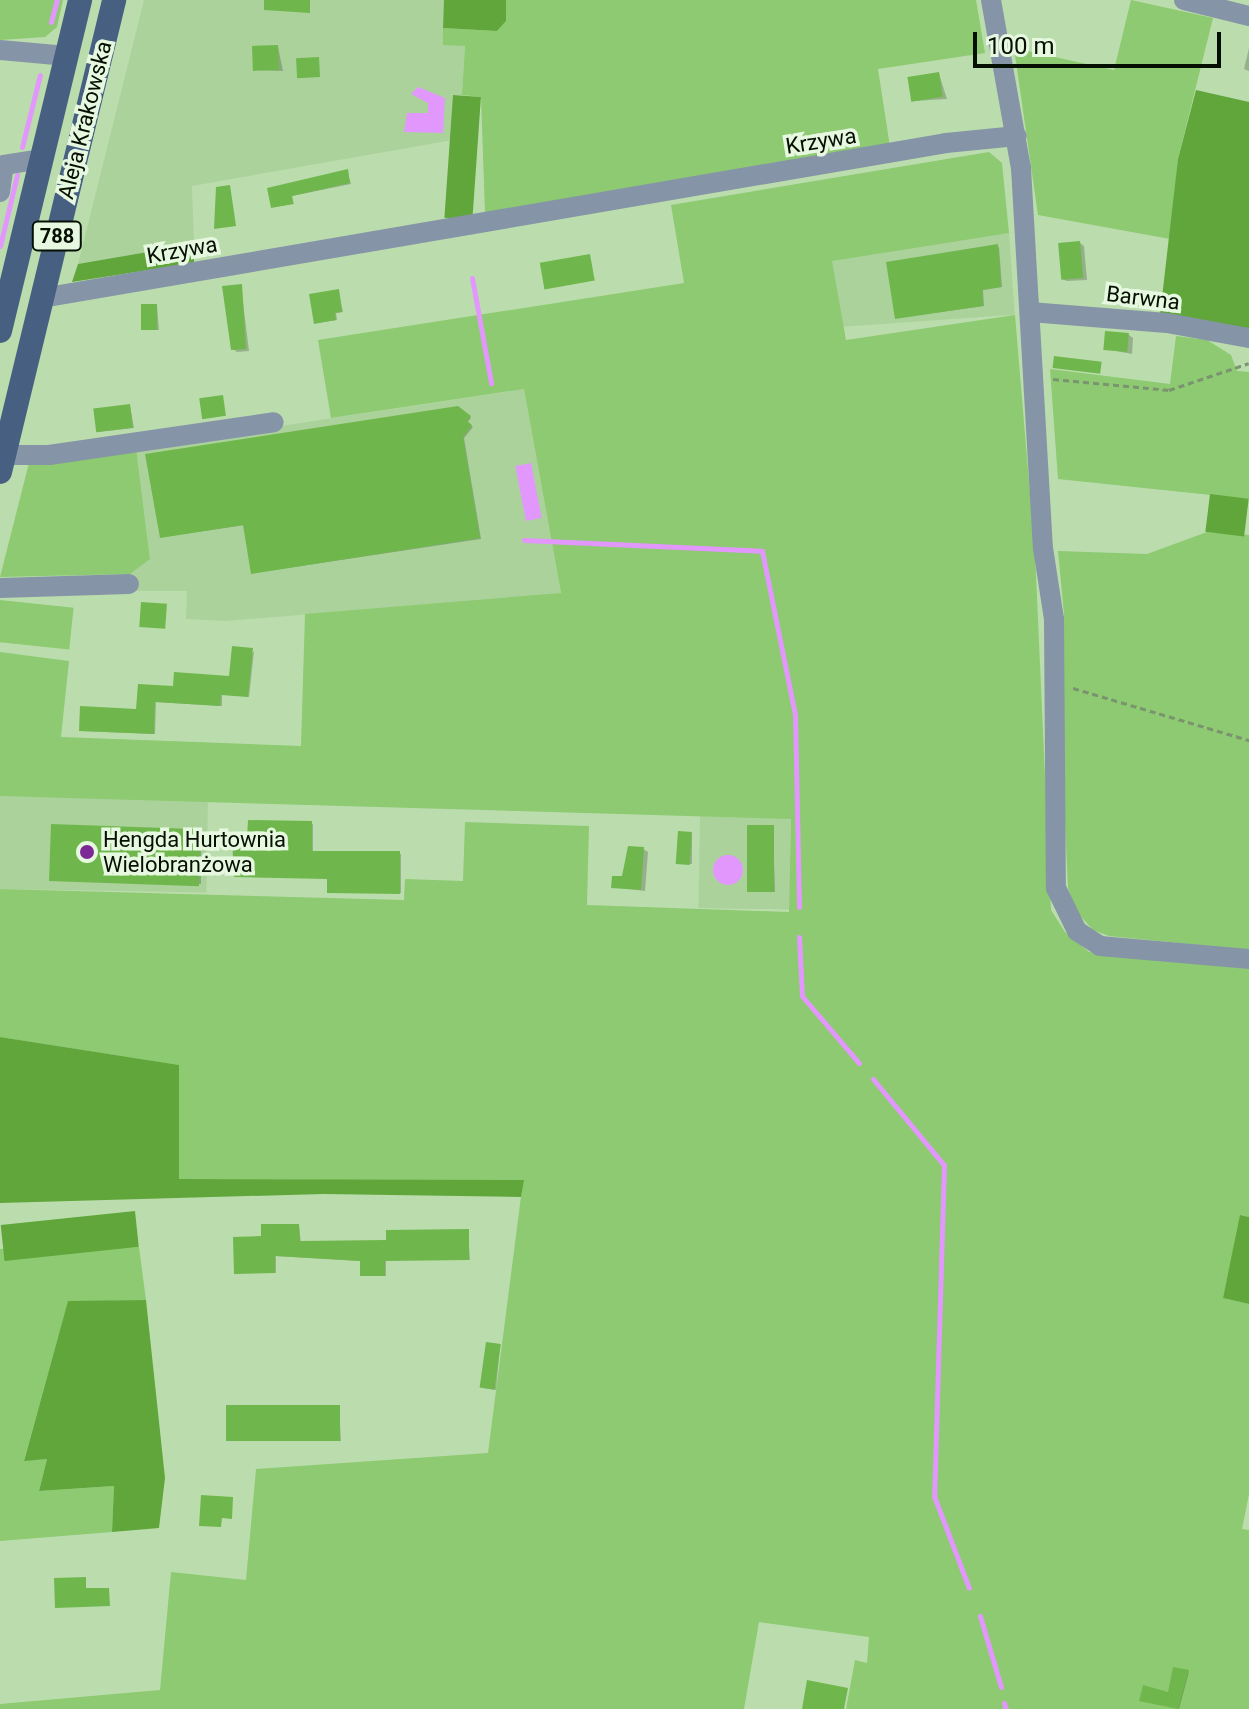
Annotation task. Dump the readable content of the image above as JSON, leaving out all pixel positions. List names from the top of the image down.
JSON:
{
  "streets": {
    "main road": ["Aleja Krakowska", "788"],
    "street": ["Krzywa", "Barwna"]
  },
  "crossings": [
    ["Aleja Krakowska", "Krzywa"]
  ],
  "places": ["Hengda Hurtownia Wielobranżowa"],
  "scale_bar": "100 m"
}
